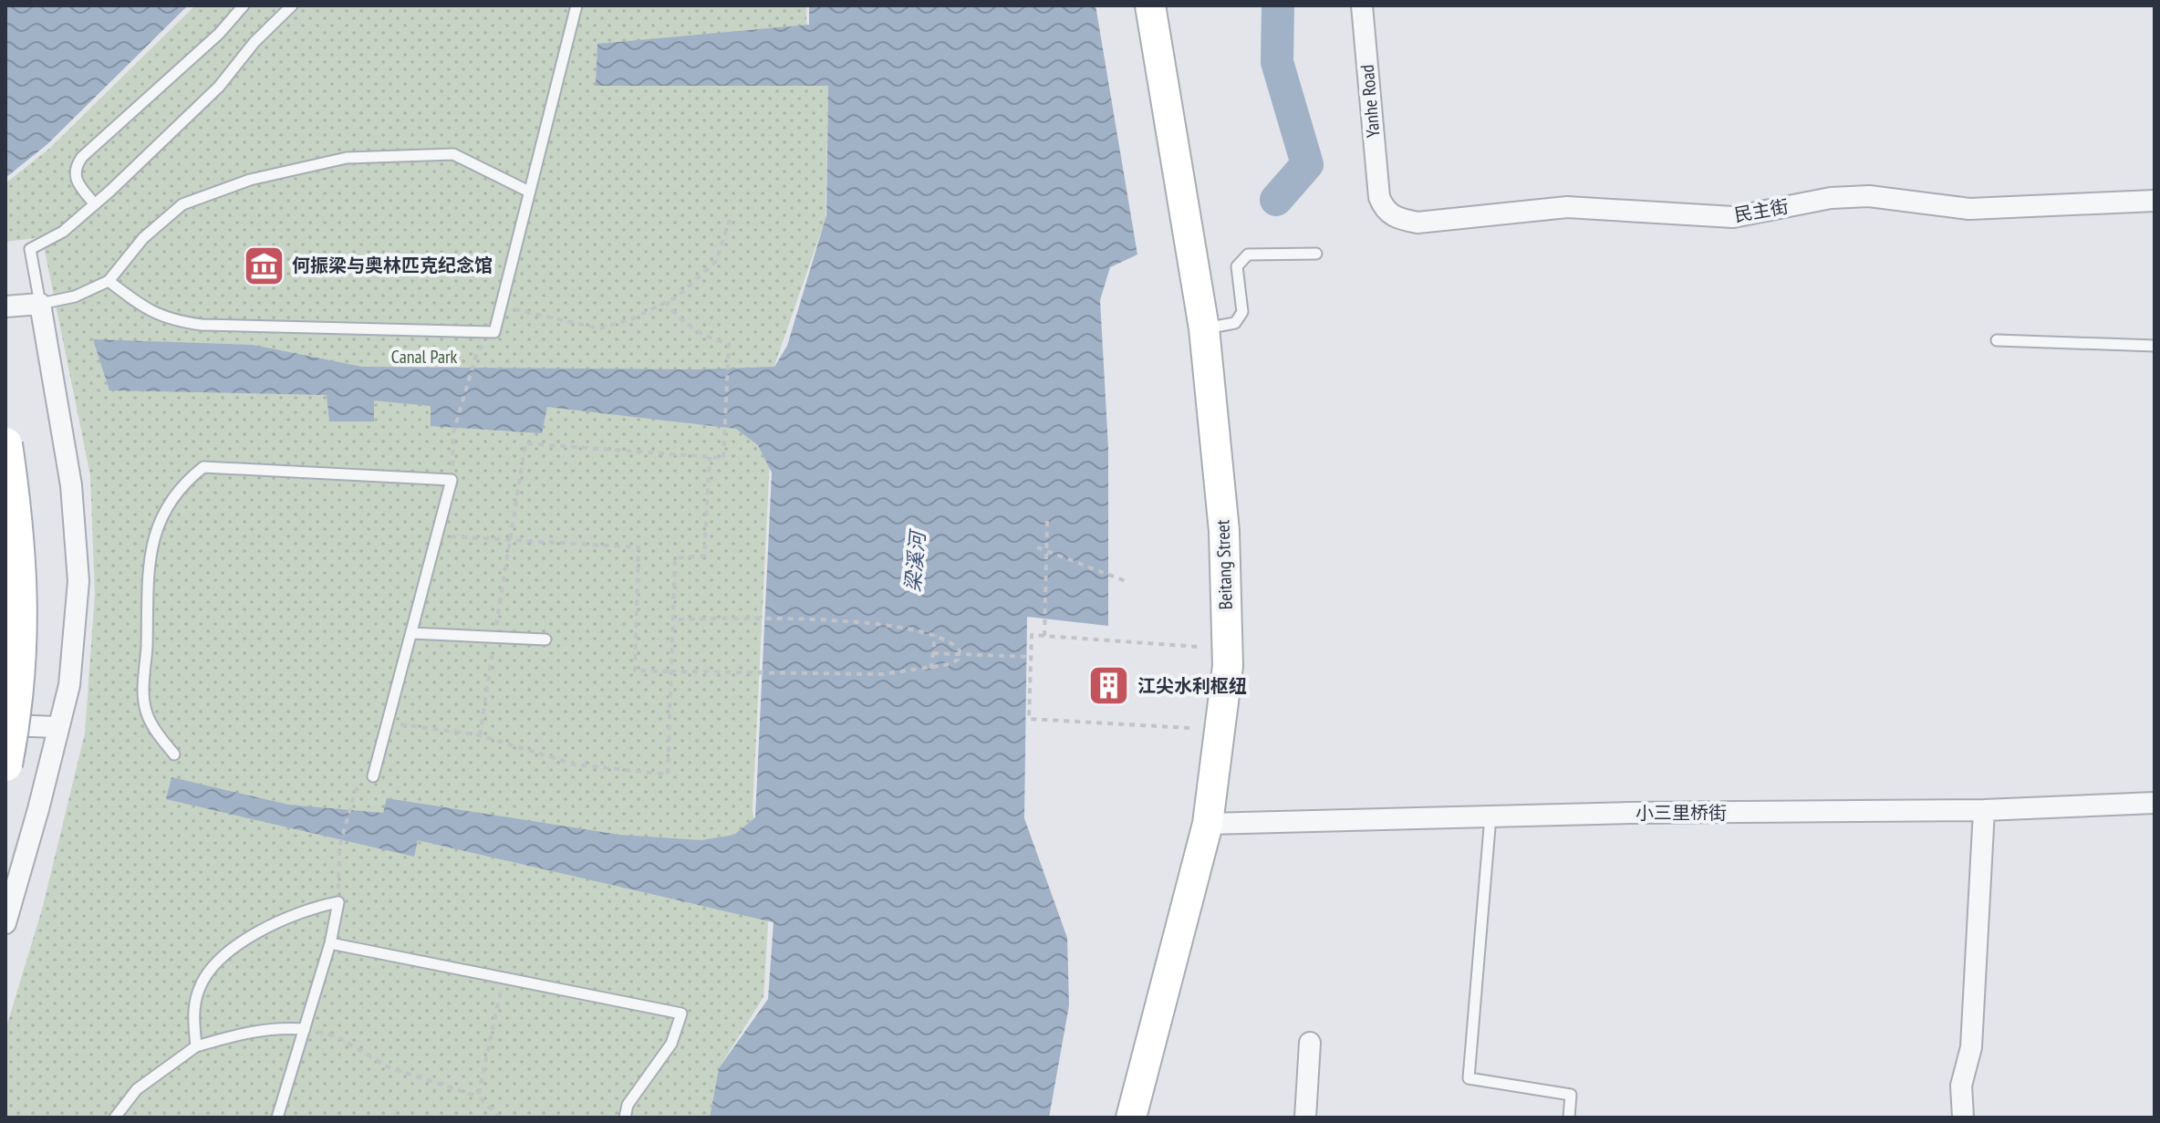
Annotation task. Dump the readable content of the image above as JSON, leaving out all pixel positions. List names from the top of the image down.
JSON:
{
  "streets": {
    "main road": ["Beitang Street"],
    "street": ["Yanhe Road", "民主街", "小三里桥街"]
  },
  "crossings": [
    ["Yanhe Road", "民主街"],
    ["Beitang Street", "小三里桥街"]
  ],
  "water": ["梁溪河"],
  "parks": ["Canal Park"],
  "places": {
    "museum": ["何振梁与奥林匹克纪念馆"],
    "building": ["江尖水利枢纽"]
  }
}
